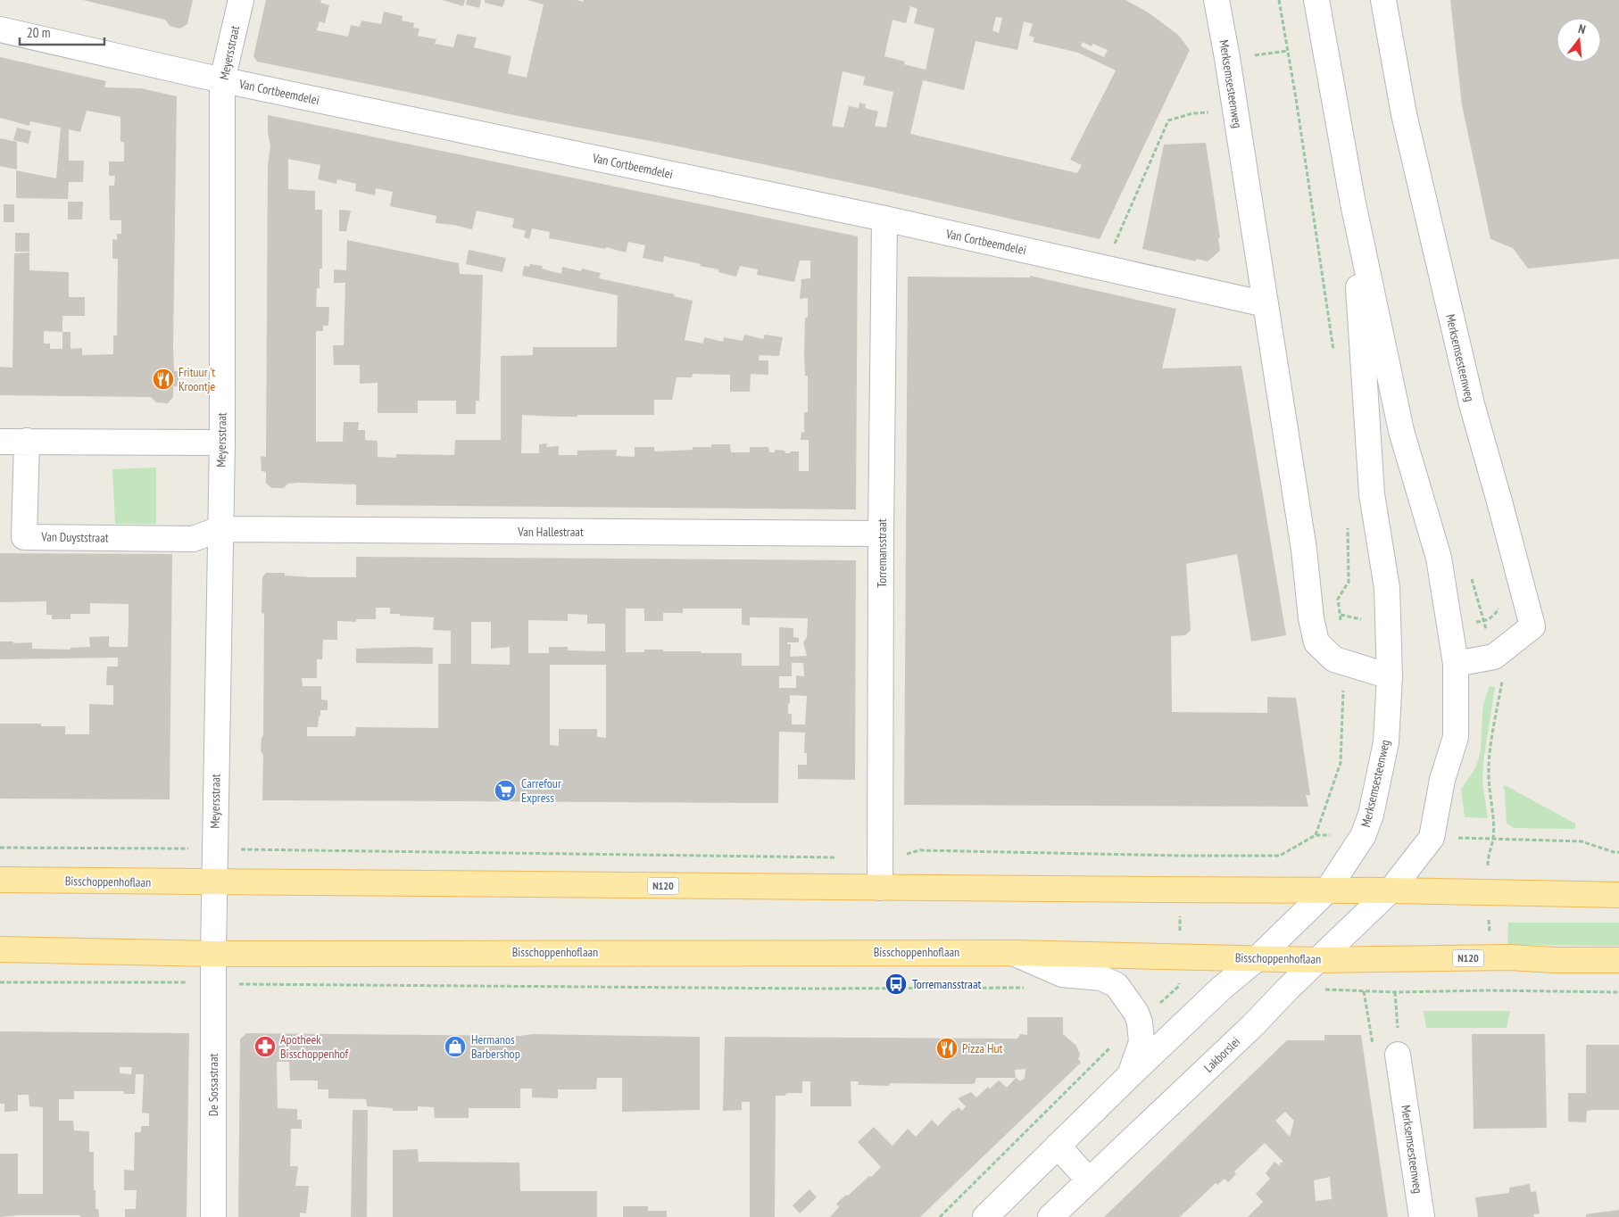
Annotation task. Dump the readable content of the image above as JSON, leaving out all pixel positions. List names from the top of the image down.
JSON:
{
  "streets": {
    "main road": ["Bisschoppenhoflaan", "N120"],
    "street": [
      "Meyersstraat",
      "Merksemsesteenweg",
      "Van Cortbeemdelei",
      "Van Hallestraat",
      "Van Duyststraat",
      "Torremansstraat",
      "Lakborslei",
      "De Sossastraat"
    ]
  },
  "crossings": [
    ["Meyersstraat", "Van Cortbeemdelei"],
    ["Meyersstraat", "Van Hallestraat"],
    ["Meyersstraat", "Van Duyststraat"],
    ["Meyersstraat", "Bisschoppenhoflaan"],
    ["Merksemsesteenweg", "Van Cortbeemdelei"],
    ["Merksemsesteenweg", "Bisschoppenhoflaan"],
    ["Merksemsesteenweg", "Lakborslei"],
    ["Van Cortbeemdelei", "Torremansstraat"],
    ["Van Hallestraat", "Van Duyststraat"],
    ["Van Hallestraat", "Torremansstraat"],
    ["Torremansstraat", "Bisschoppenhoflaan"],
    ["Bisschoppenhoflaan", "Lakborslei"],
    ["Bisschoppenhoflaan", "De Sossastraat"]
  ],
  "places": {
    "restaurant": ["Frituur 't Kroontje", "Pizza Hut"],
    "supermarket": ["Carrefour Express"],
    "bus stop": ["Torremansstraat"],
    "pharmacy": ["Apotheek Bisschoppenhof"],
    "shop": ["Hermanos Barbershop"]
  },
  "scale_bar": "20 m",
  "north": "top"
}
